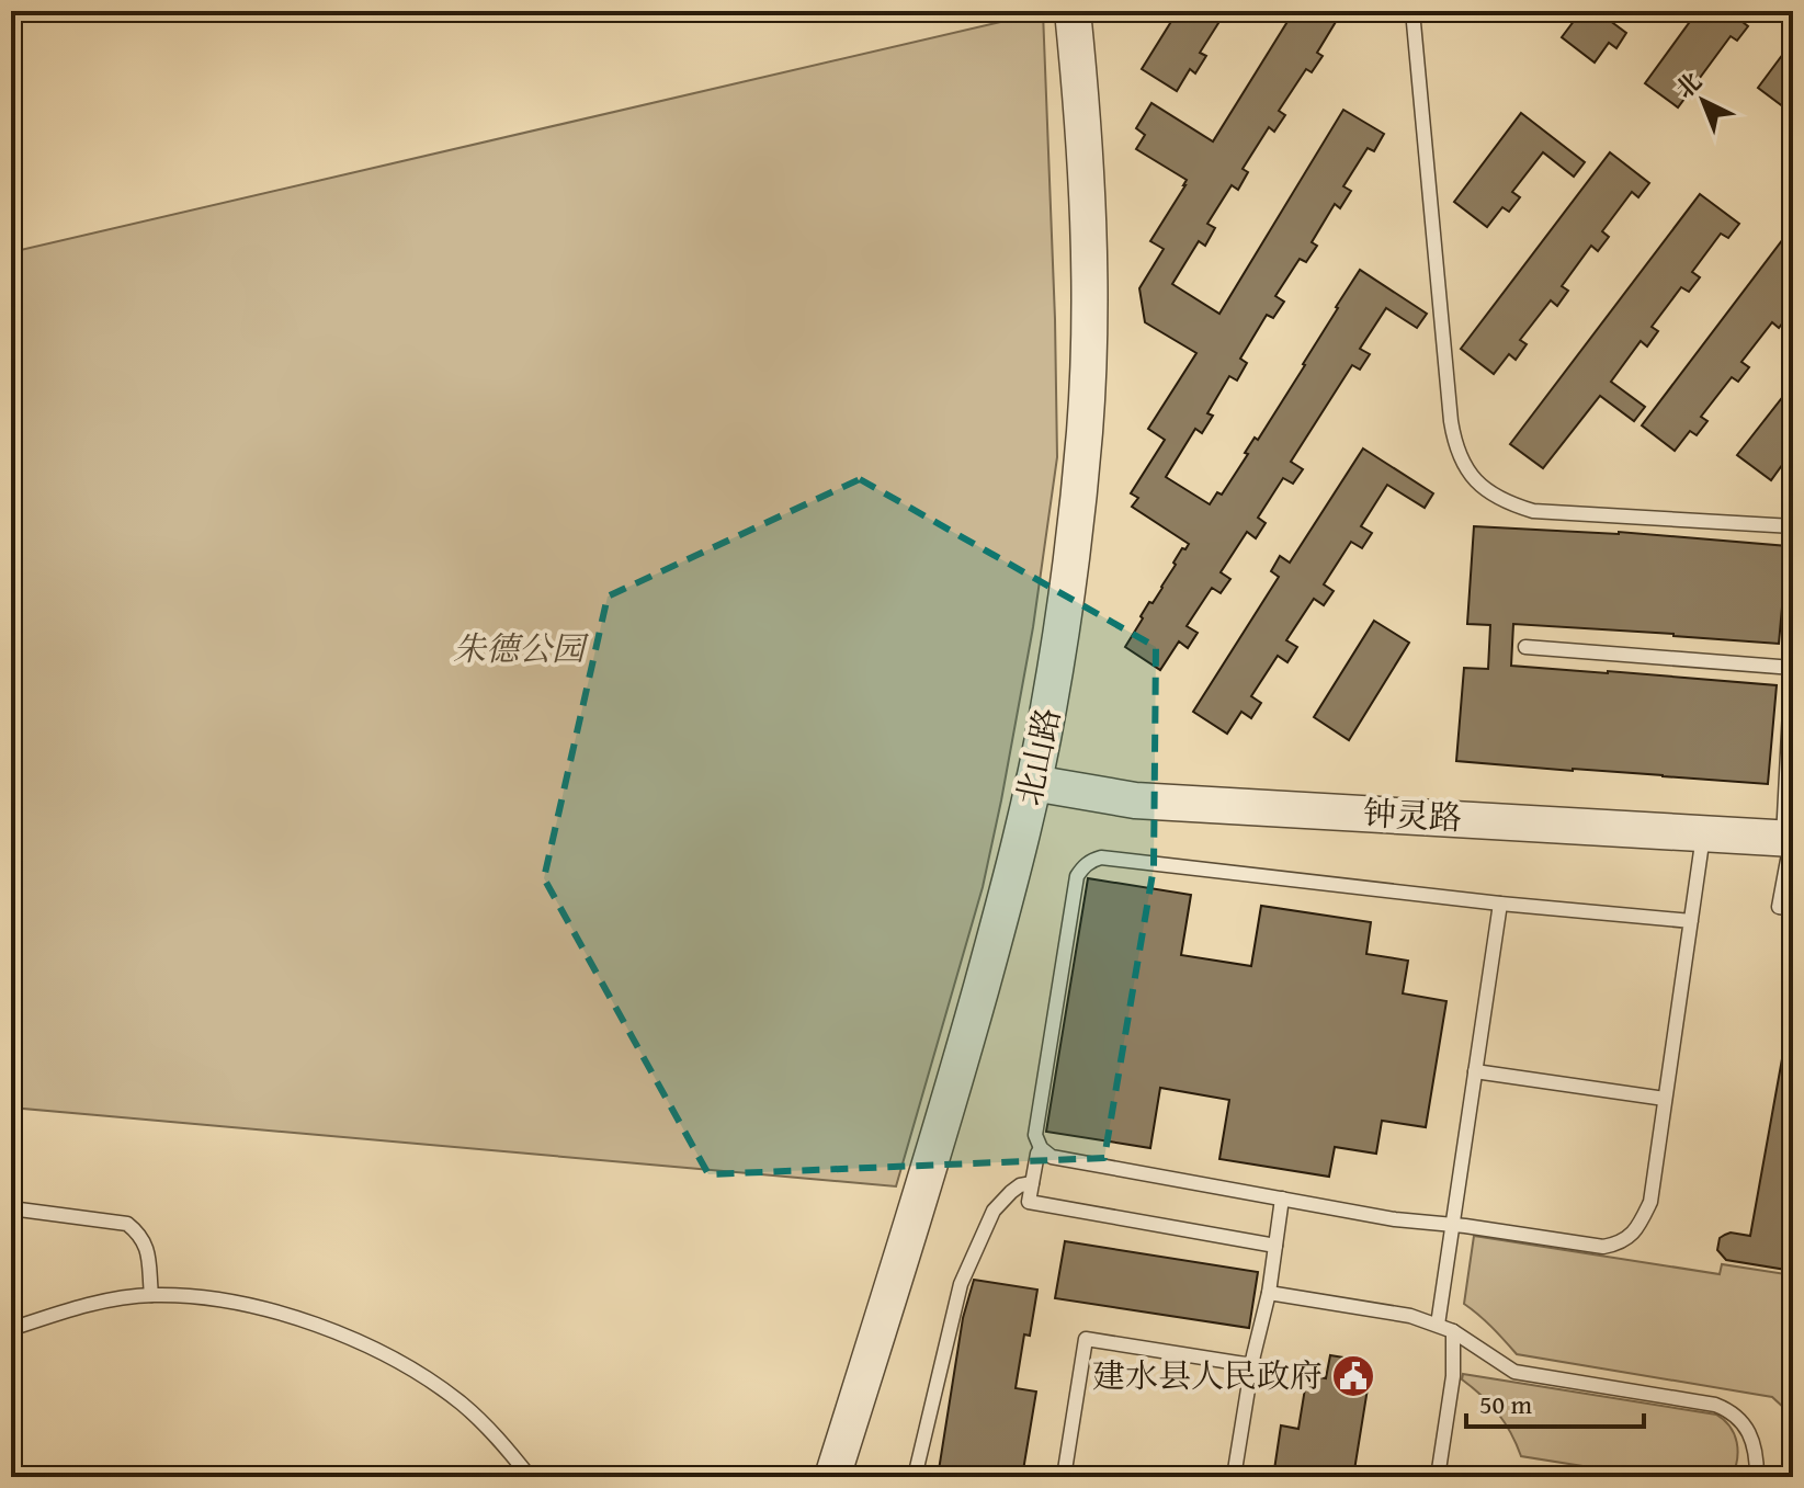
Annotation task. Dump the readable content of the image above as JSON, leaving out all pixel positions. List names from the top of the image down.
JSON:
{
  "streets": {
    "street": ["北山路", "钟灵路"]
  },
  "crossings": [
    ["北山路", "钟灵路"]
  ],
  "parks": ["朱德公园"],
  "places": {
    "public building": ["建水县人民政府"]
  },
  "scale_bar": "50 m",
  "north": "top left"
}
